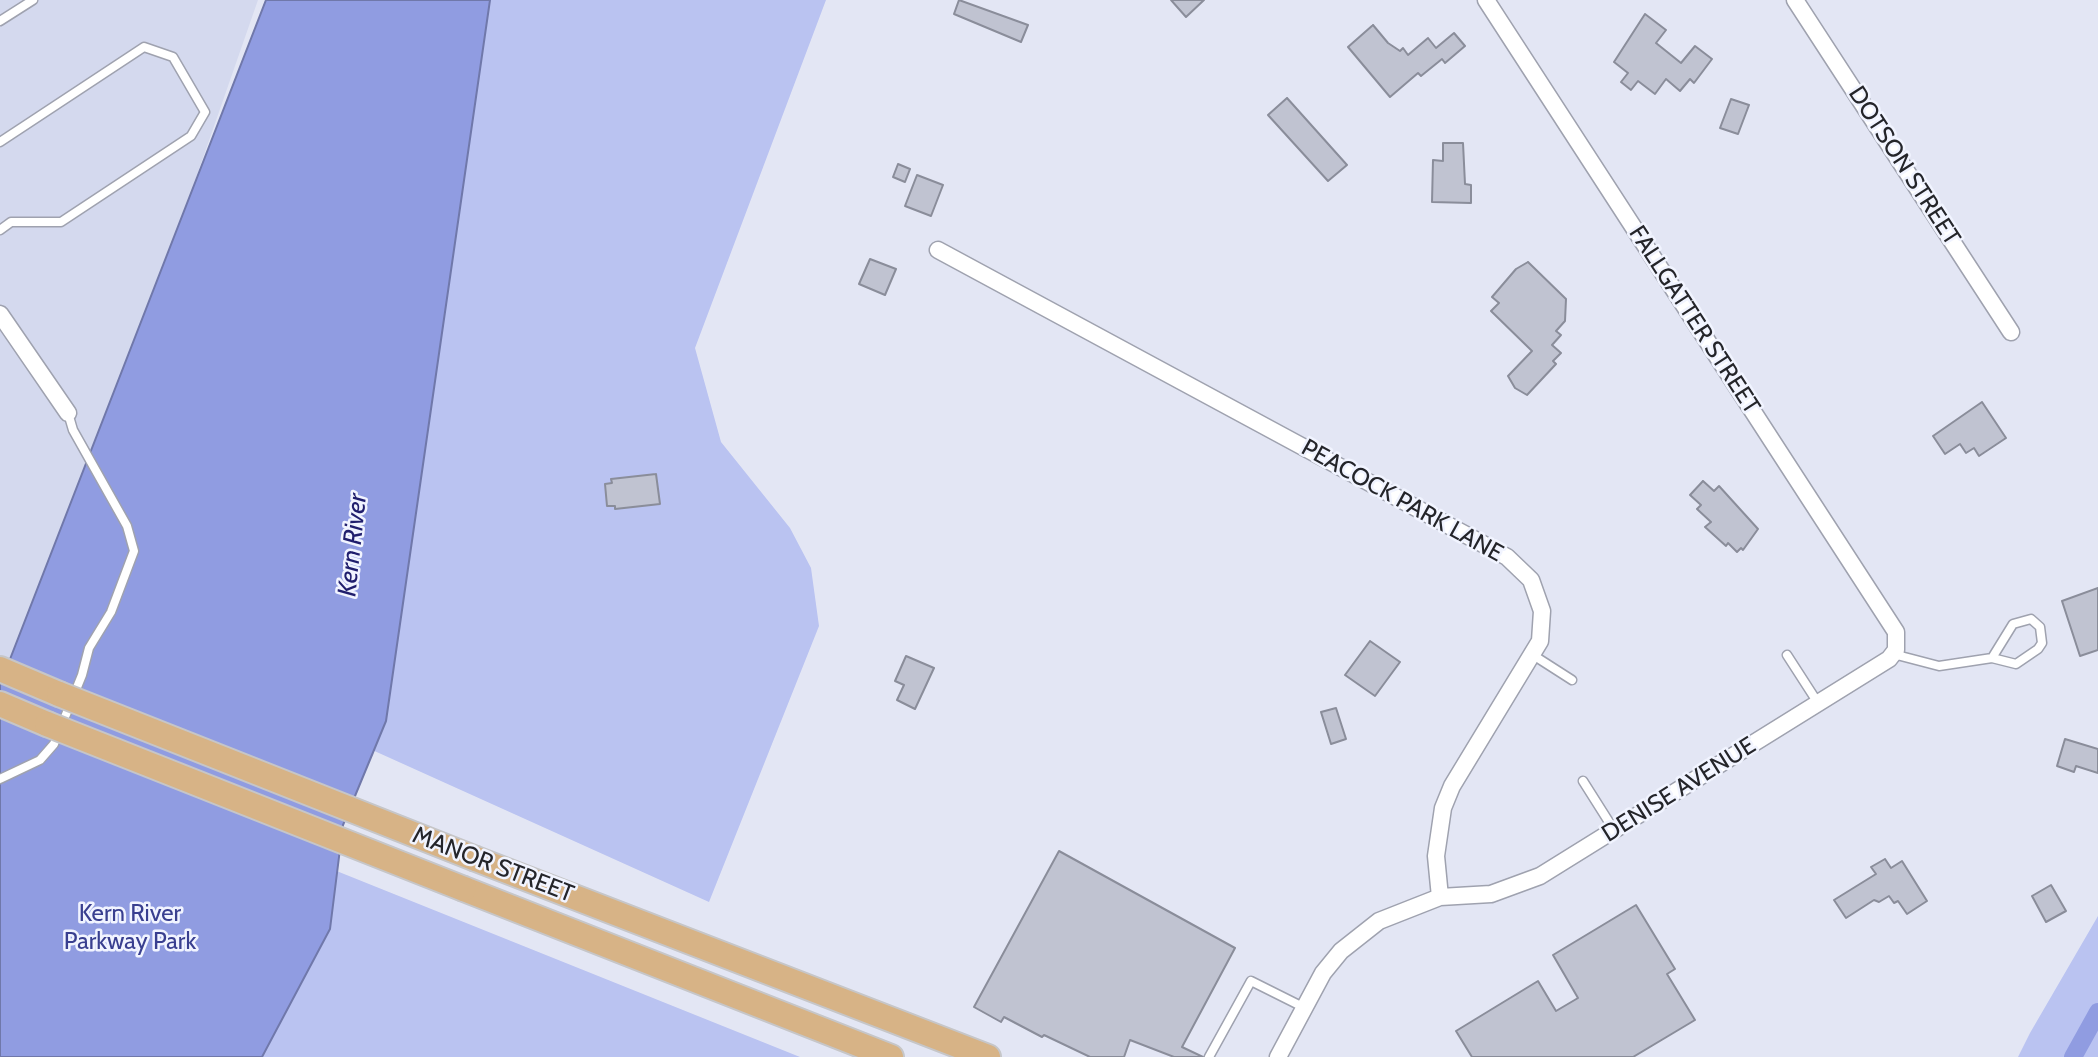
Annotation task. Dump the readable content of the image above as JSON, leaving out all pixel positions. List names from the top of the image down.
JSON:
{
  "streets": {
    "main road": ["MANOR STREET"],
    "street": [
      "DOTSON STREET",
      "FALLGATTER STREET",
      "PEACOCK PARK LANE",
      "DENISE AVENUE"
    ]
  },
  "crossings": [
    ["FALLGATTER STREET", "DENISE AVENUE"],
    ["PEACOCK PARK LANE", "DENISE AVENUE"]
  ],
  "water": ["Kern River"],
  "parks": ["Kern River Parkway Park"]
}
